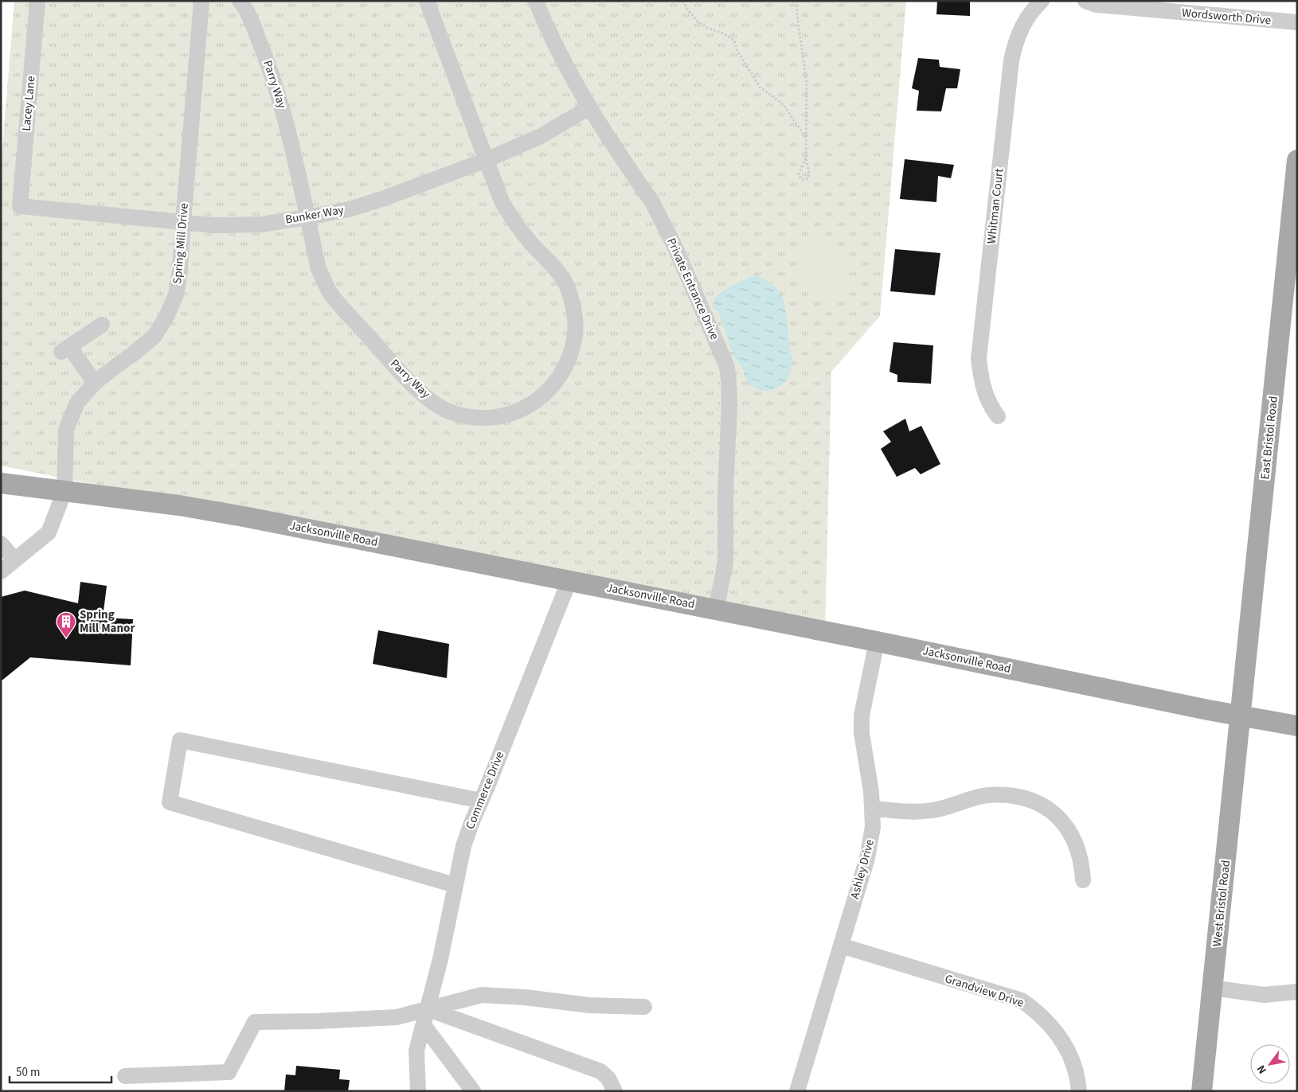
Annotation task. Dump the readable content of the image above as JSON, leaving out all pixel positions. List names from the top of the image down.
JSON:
{
  "streets": {
    "main road": ["East Bristol Road", "Jacksonville Road", "West Bristol Road"],
    "street": [
      "Wordsworth Drive",
      "Parry Way",
      "Lacey Lane",
      "Whitman Court",
      "Bunker Way",
      "Spring Mill Drive",
      "Private Entrance Drive",
      "Commerce Drive",
      "Ashley Drive",
      "Grandview Drive"
    ]
  },
  "crossings": [
    ["Parry Way", "Bunker Way"],
    ["Lacey Lane", "Bunker Way"],
    ["Bunker Way", "Spring Mill Drive"],
    ["Bunker Way", "Private Entrance Drive"],
    ["Spring Mill Drive", "Jacksonville Road"],
    ["Private Entrance Drive", "Jacksonville Road"],
    ["East Bristol Road", "Jacksonville Road"],
    ["East Bristol Road", "West Bristol Road"],
    ["Jacksonville Road", "Commerce Drive"],
    ["Jacksonville Road", "Ashley Drive"],
    ["Jacksonville Road", "West Bristol Road"],
    ["Ashley Drive", "Grandview Drive"]
  ],
  "places": {
    "building": ["Spring Mill Manor"]
  },
  "scale_bar": "50 m",
  "north": "bottom left"
}
